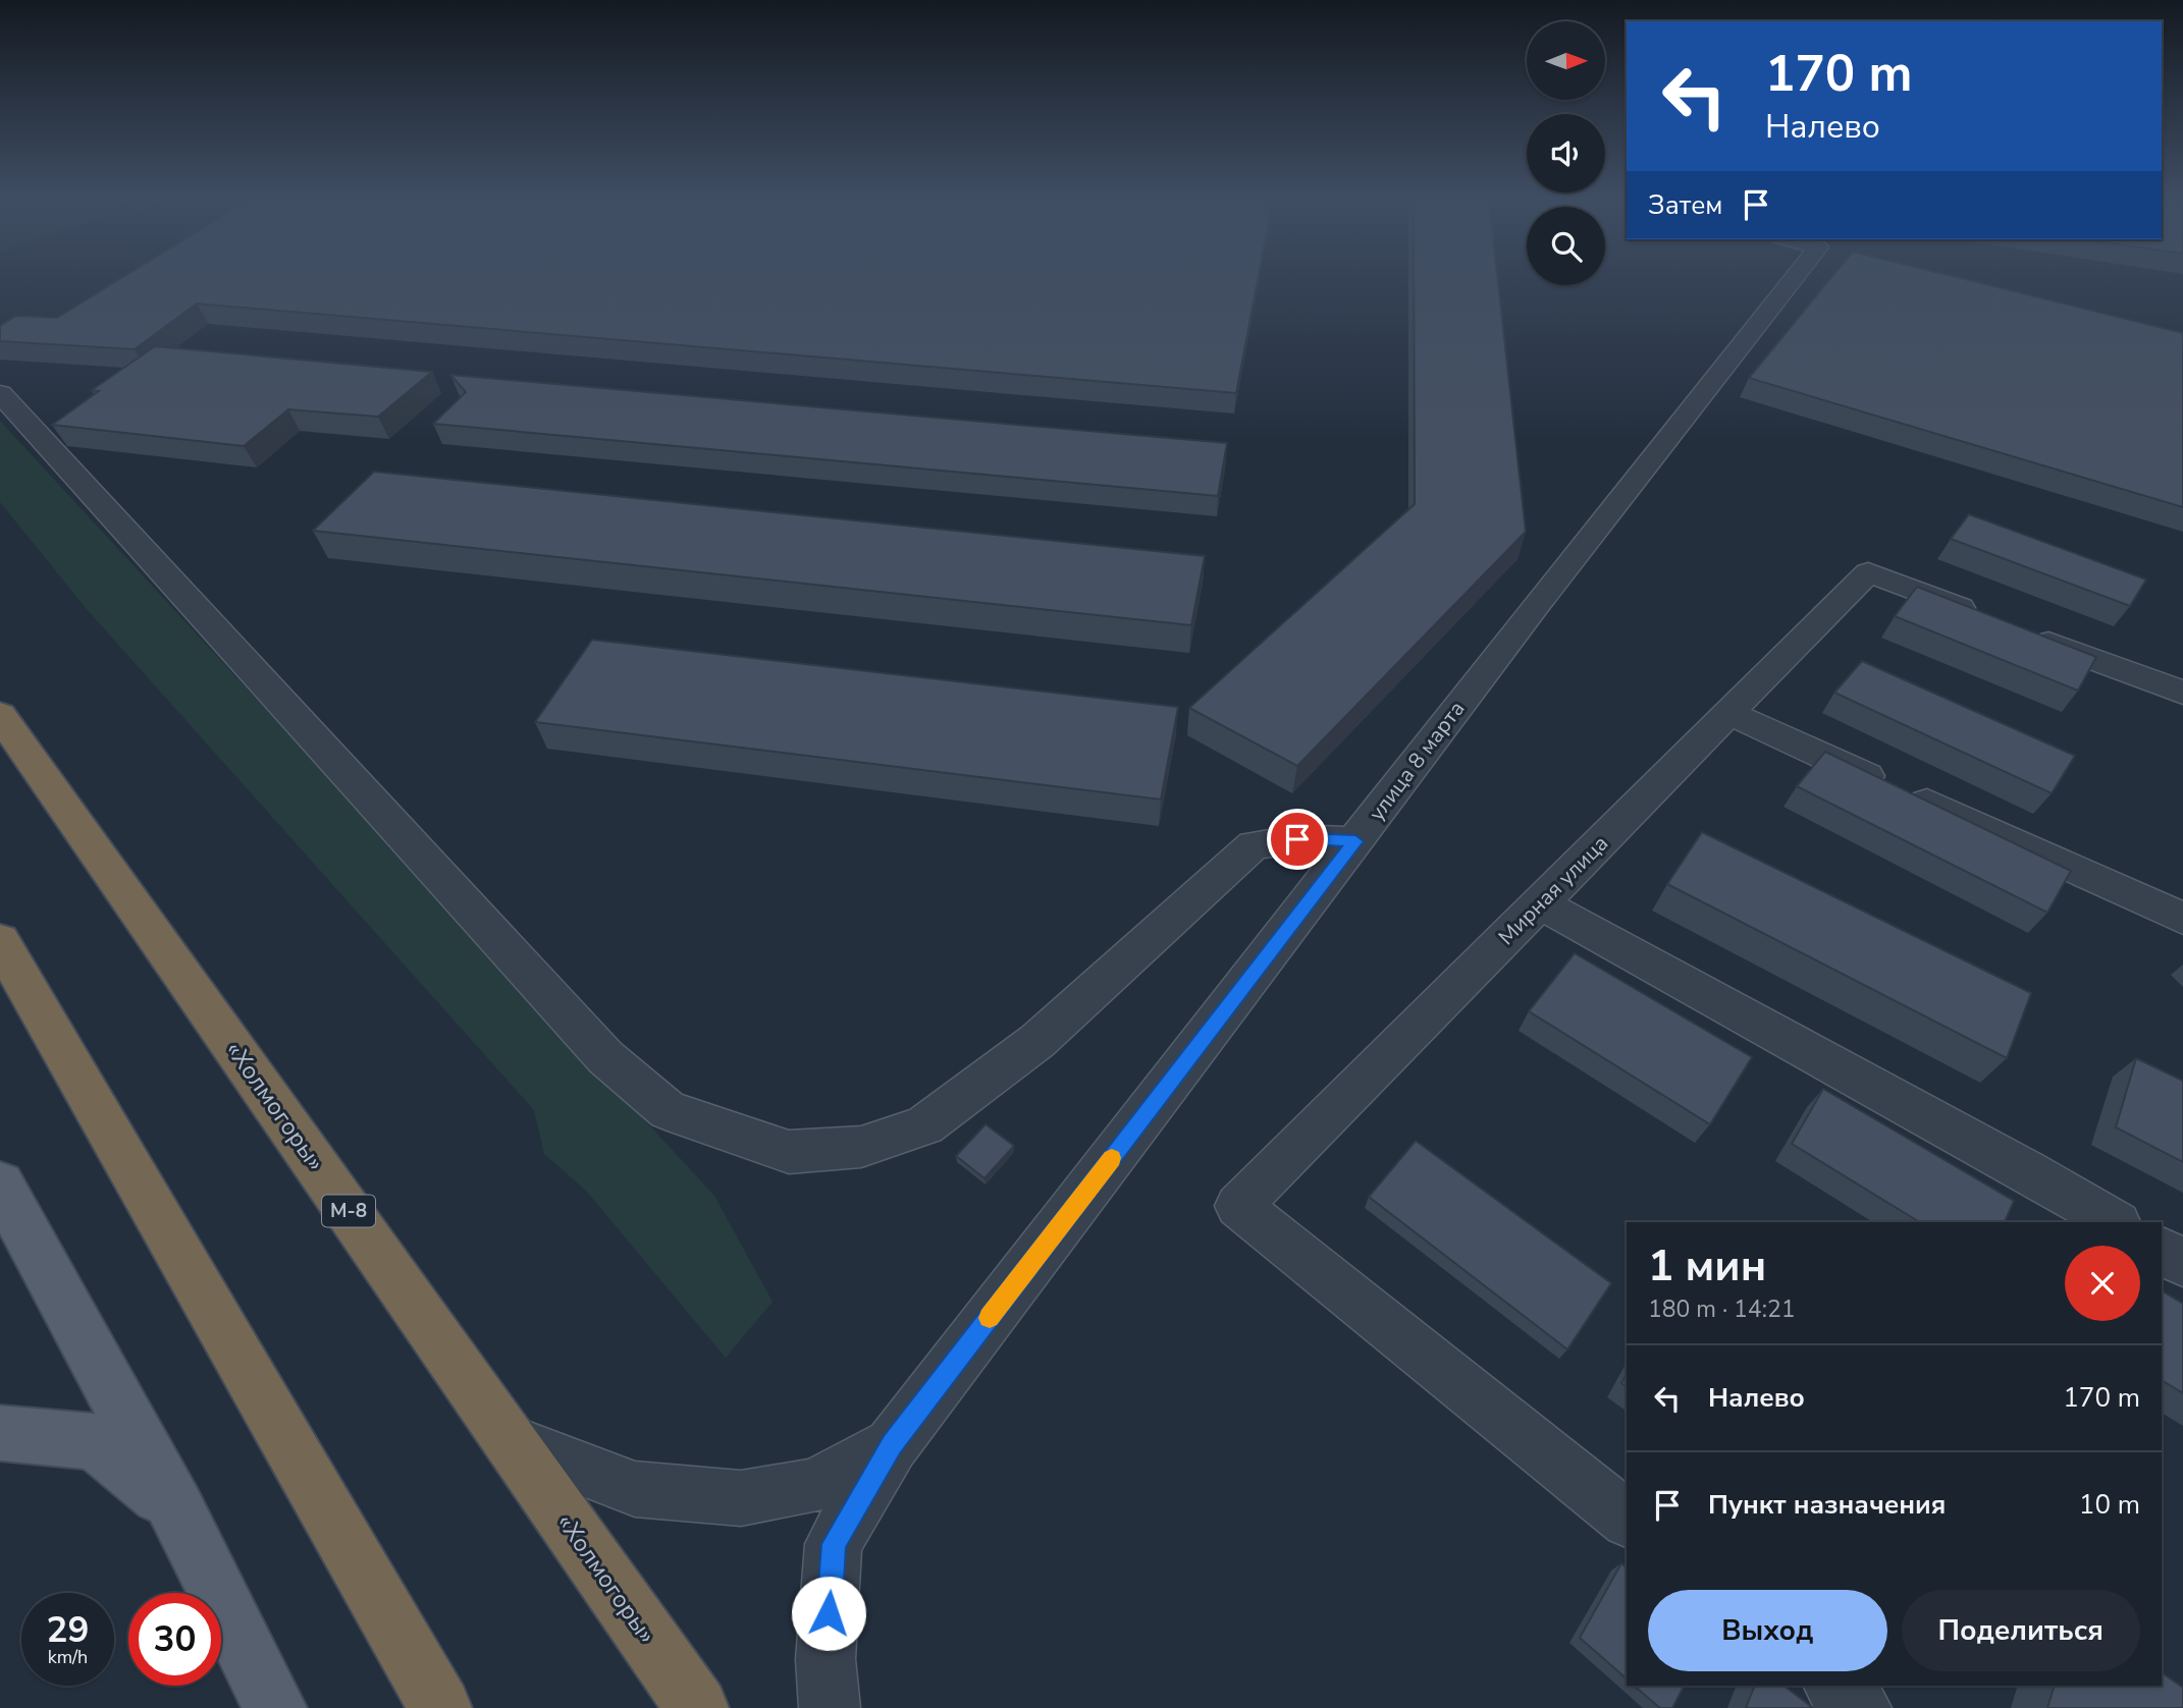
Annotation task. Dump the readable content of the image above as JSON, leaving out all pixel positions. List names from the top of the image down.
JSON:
{
  "streets": {
    "highway": ["«Холмогоры»", "М-8"],
    "street": ["улица 8 марта", "Мирная улица"]
  },
  "crossings": [
    ["улица 8 марта", "«Холмогоры»"]
  ],
  "north": "right",
  "page": {
    "turn": ["170 m", "Налево"],
    "then": "Затем",
    "heading": ["1 мин", "180 m · 14:21"],
    "list": [
      {
        "name": "Налево",
        "value": "170 m"
      },
      {
        "name": "Пункт назначения",
        "value": "10 m"
      }
    ],
    "buttons": ["Выход", "Поделиться"],
    "speed": "29 km/h",
    "limit": "30"
  }
}
